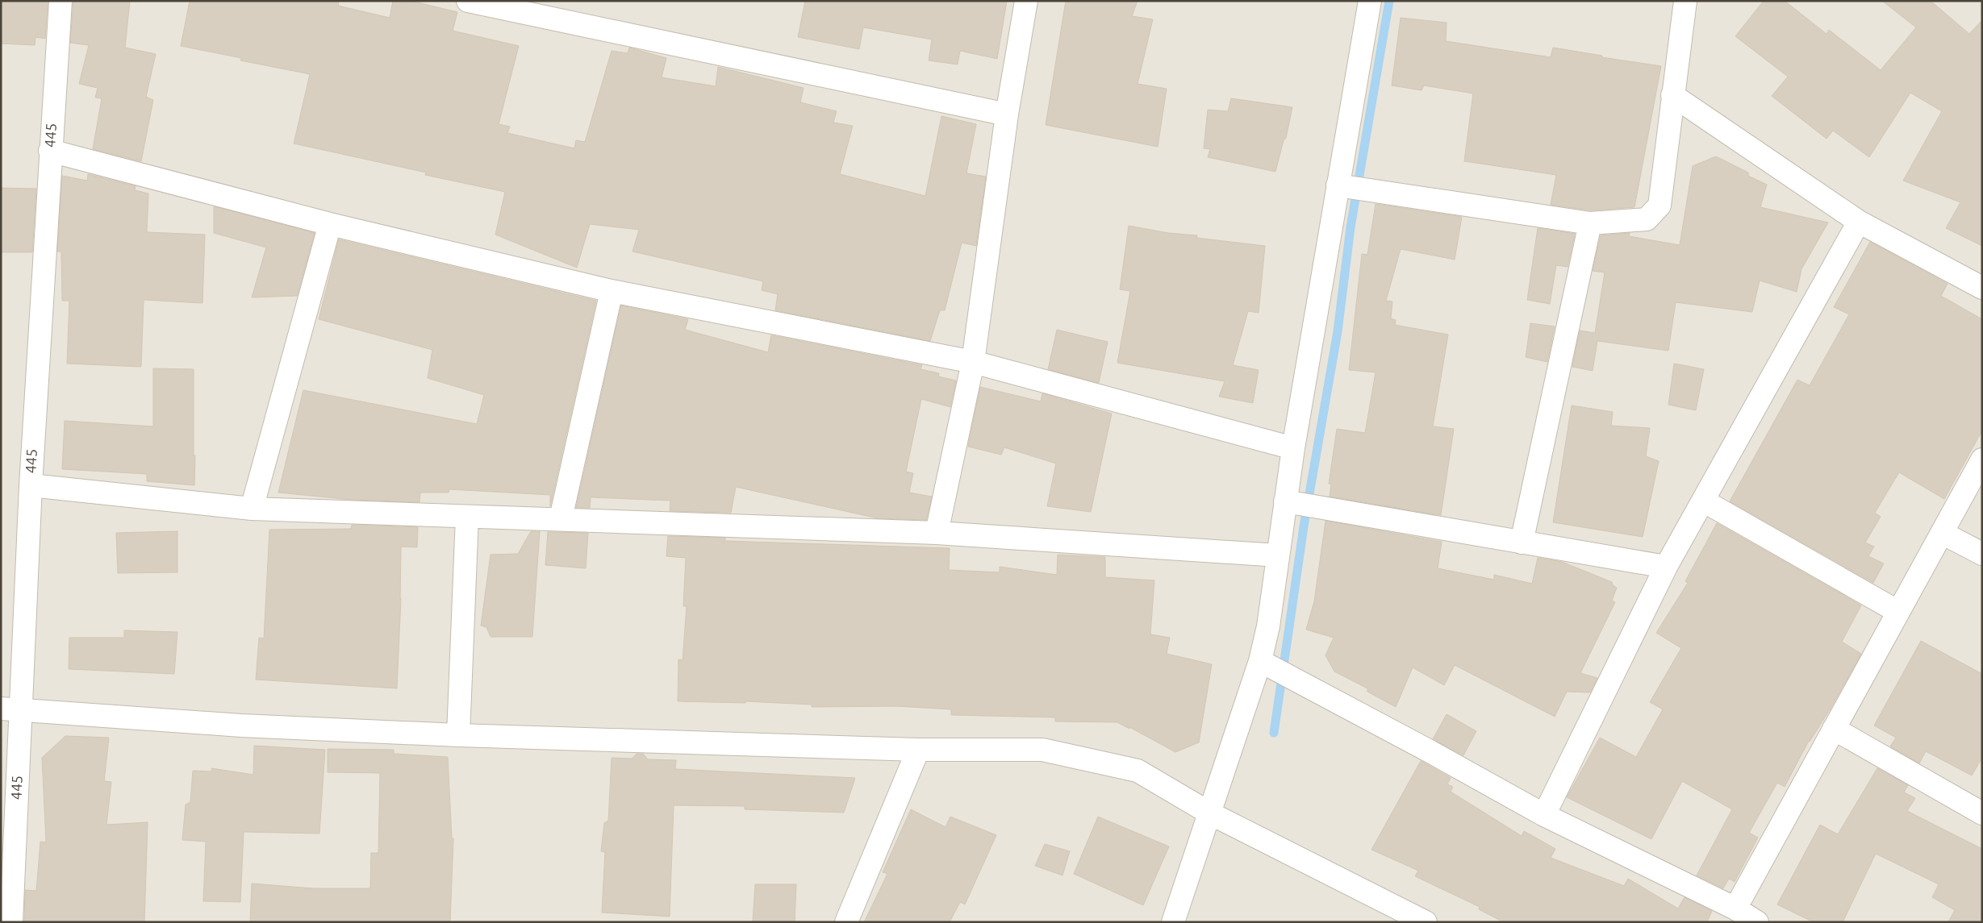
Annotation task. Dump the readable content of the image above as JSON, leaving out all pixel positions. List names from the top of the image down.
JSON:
{
  "streets": {
    "street": ["445"]
  }
}
